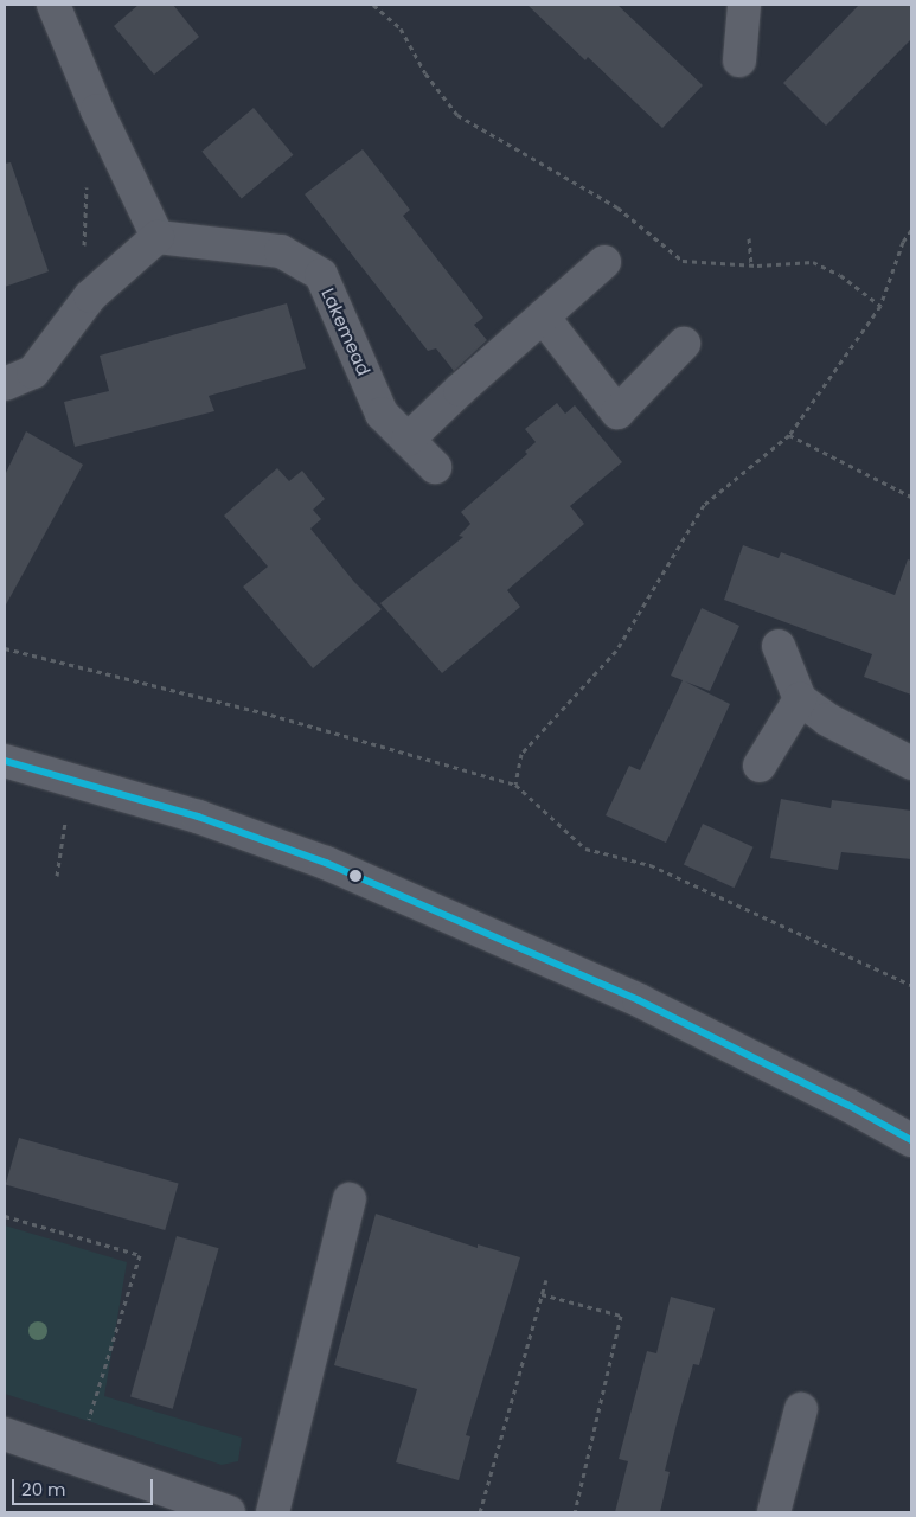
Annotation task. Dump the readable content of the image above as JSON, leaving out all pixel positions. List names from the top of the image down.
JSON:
{
  "streets": {
    "street": ["Lakemead"]
  },
  "scale_bar": "20 m"
}
